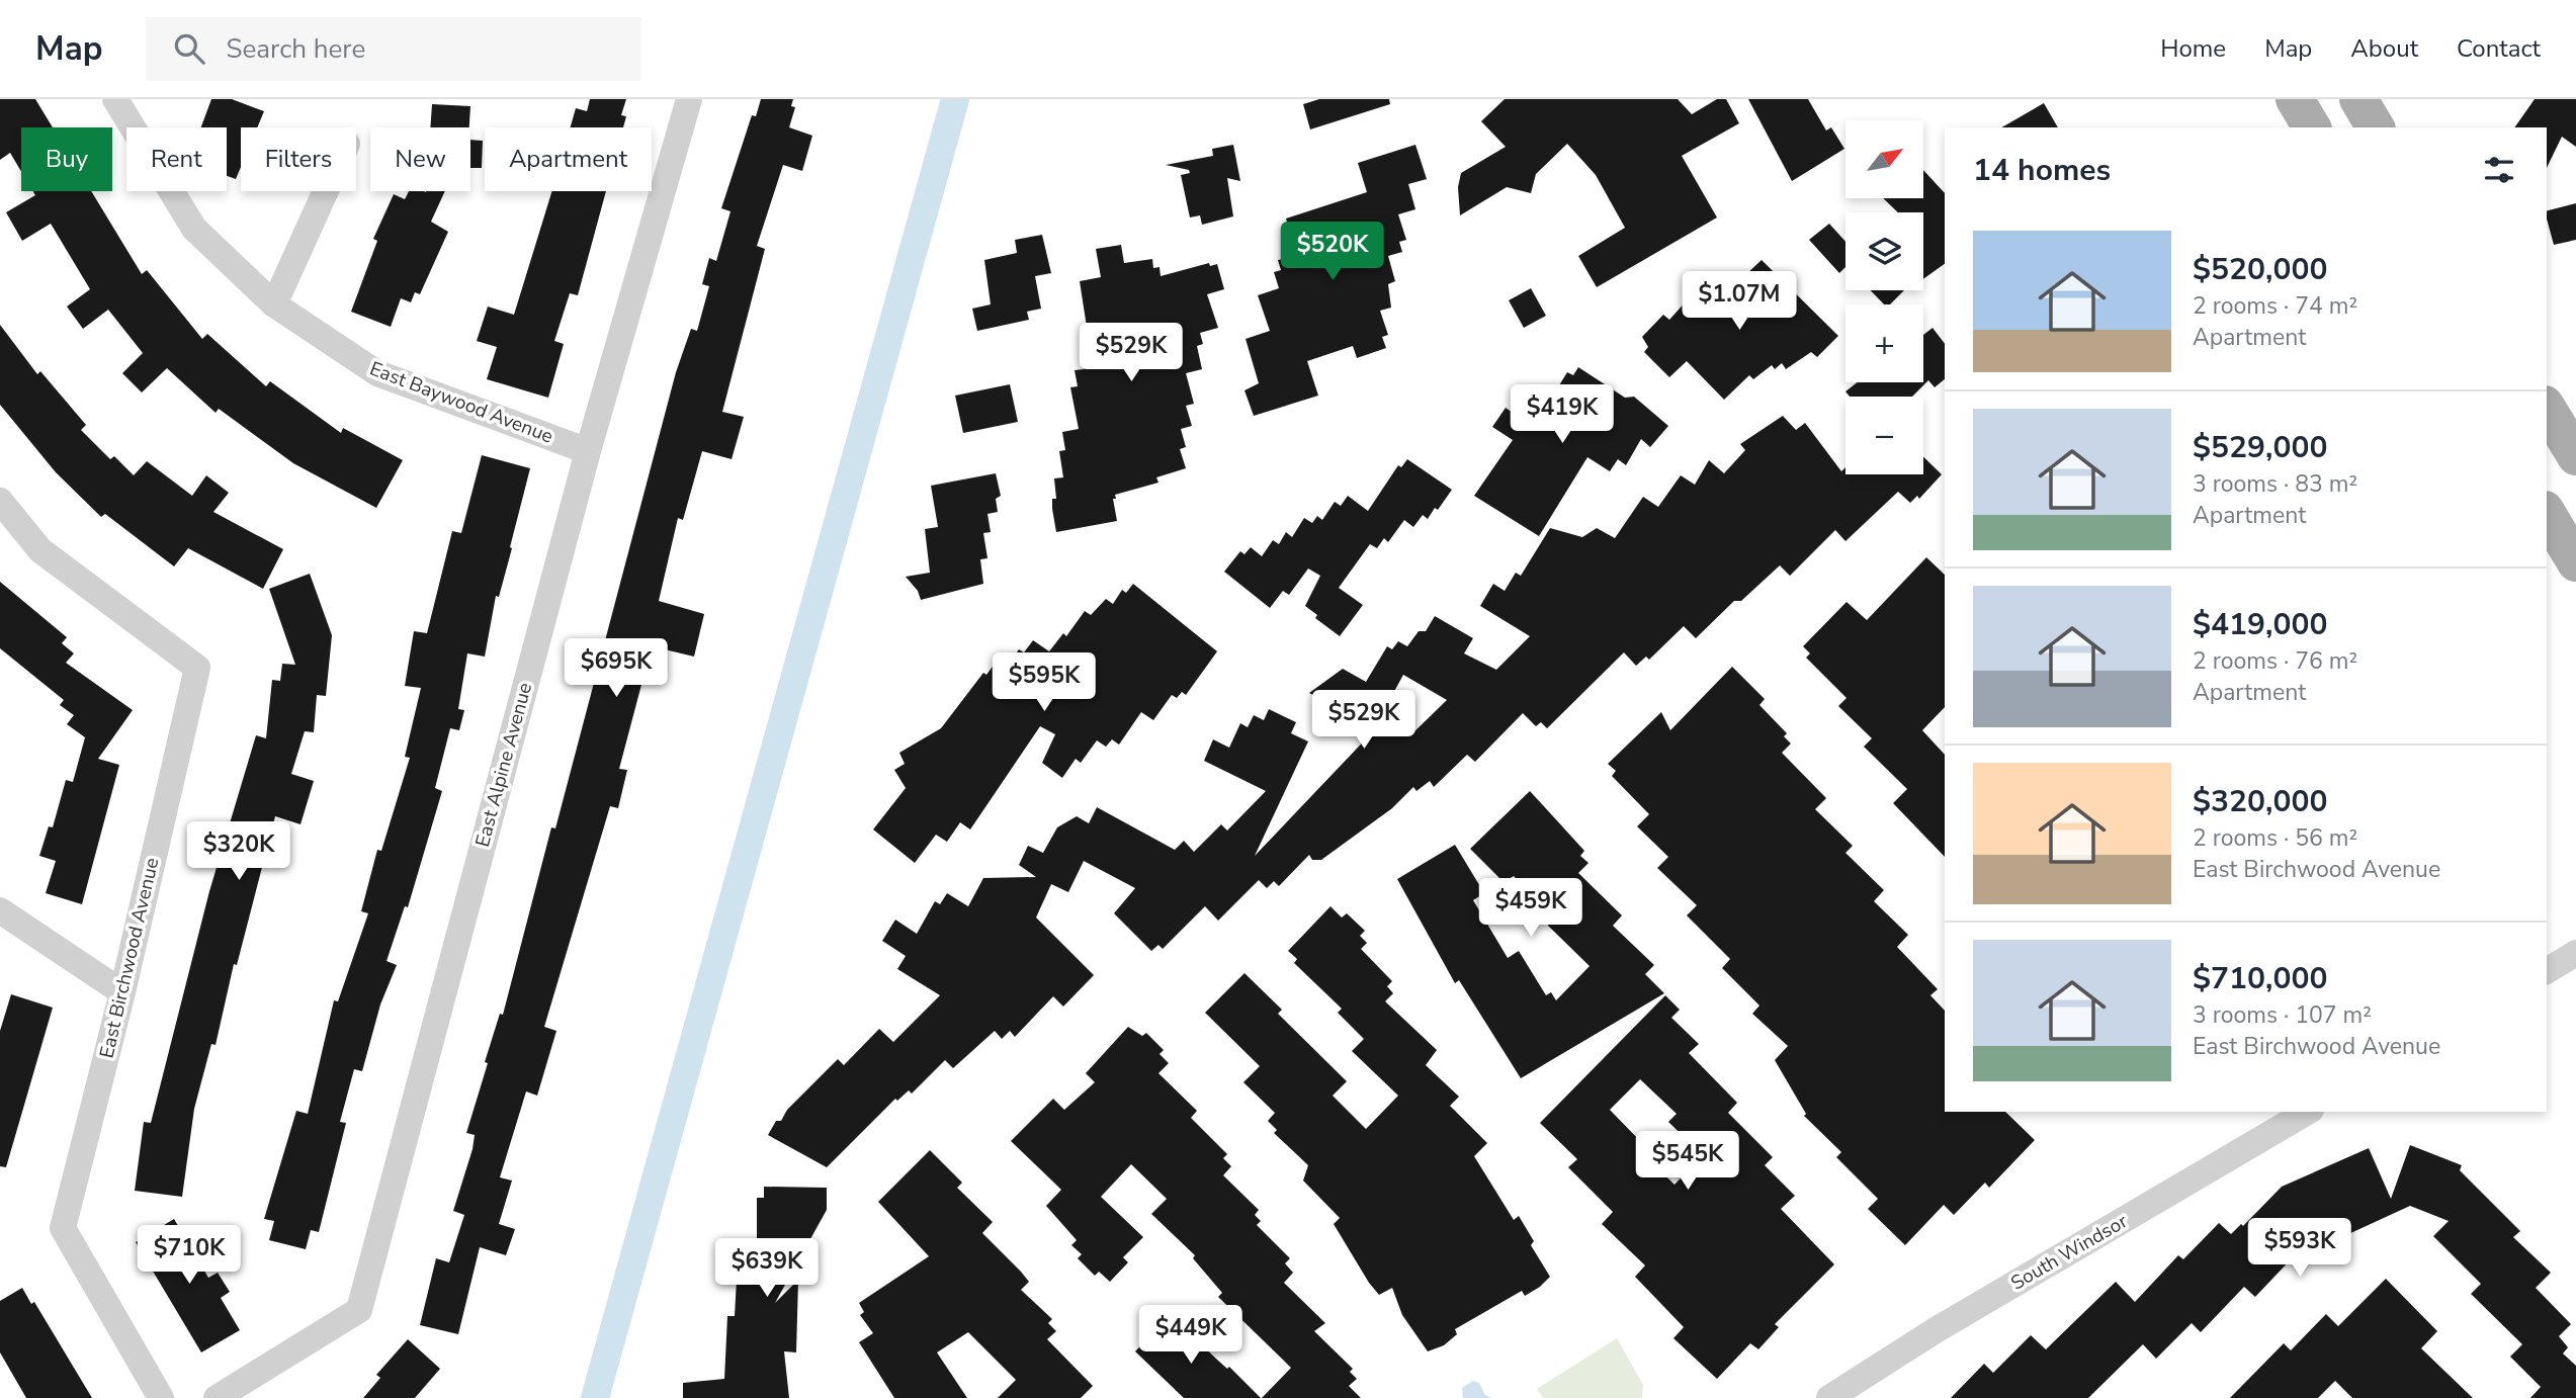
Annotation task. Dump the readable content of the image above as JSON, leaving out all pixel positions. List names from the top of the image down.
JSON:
{
  "streets": {
    "street": [
      "East Baywood Avenue",
      "East Alpine Avenue",
      "East Birchwood Avenue",
      "South Windsor"
    ]
  },
  "crossings": [
    ["East Baywood Avenue", "East Alpine Avenue"]
  ],
  "north": "top right",
  "page": {
    "header": "Map",
    "search": "Search here",
    "nav": [
      "Home",
      "Map",
      "About",
      "Contact"
    ],
    "map_buttons": ["+", "−"],
    "chip": [
      "Buy",
      "Rent",
      "Filters",
      "New",
      "Apartment"
    ],
    "heading": "14 homes",
    "list": [
      {
        "name": "$520,000",
        "note": "2 rooms · 74 m² · Apartment"
      },
      {
        "name": "$529,000",
        "note": "3 rooms · 83 m² · Apartment"
      },
      {
        "name": "$419,000",
        "note": "2 rooms · 76 m² · Apartment"
      },
      {
        "name": "$320,000",
        "note": "2 rooms · 56 m² · East Birchwood Avenue"
      },
      {
        "name": "$710,000",
        "note": "3 rooms · 107 m² · East Birchwood Avenue"
      }
    ],
    "price": [
      "$520K",
      "$1.07M",
      "$529K",
      "$419K",
      "$695K",
      "$595K",
      "$529K",
      "$320K",
      "$459K",
      "$545K",
      "$593K",
      "$710K",
      "$639K",
      "$449K"
    ]
  }
}
